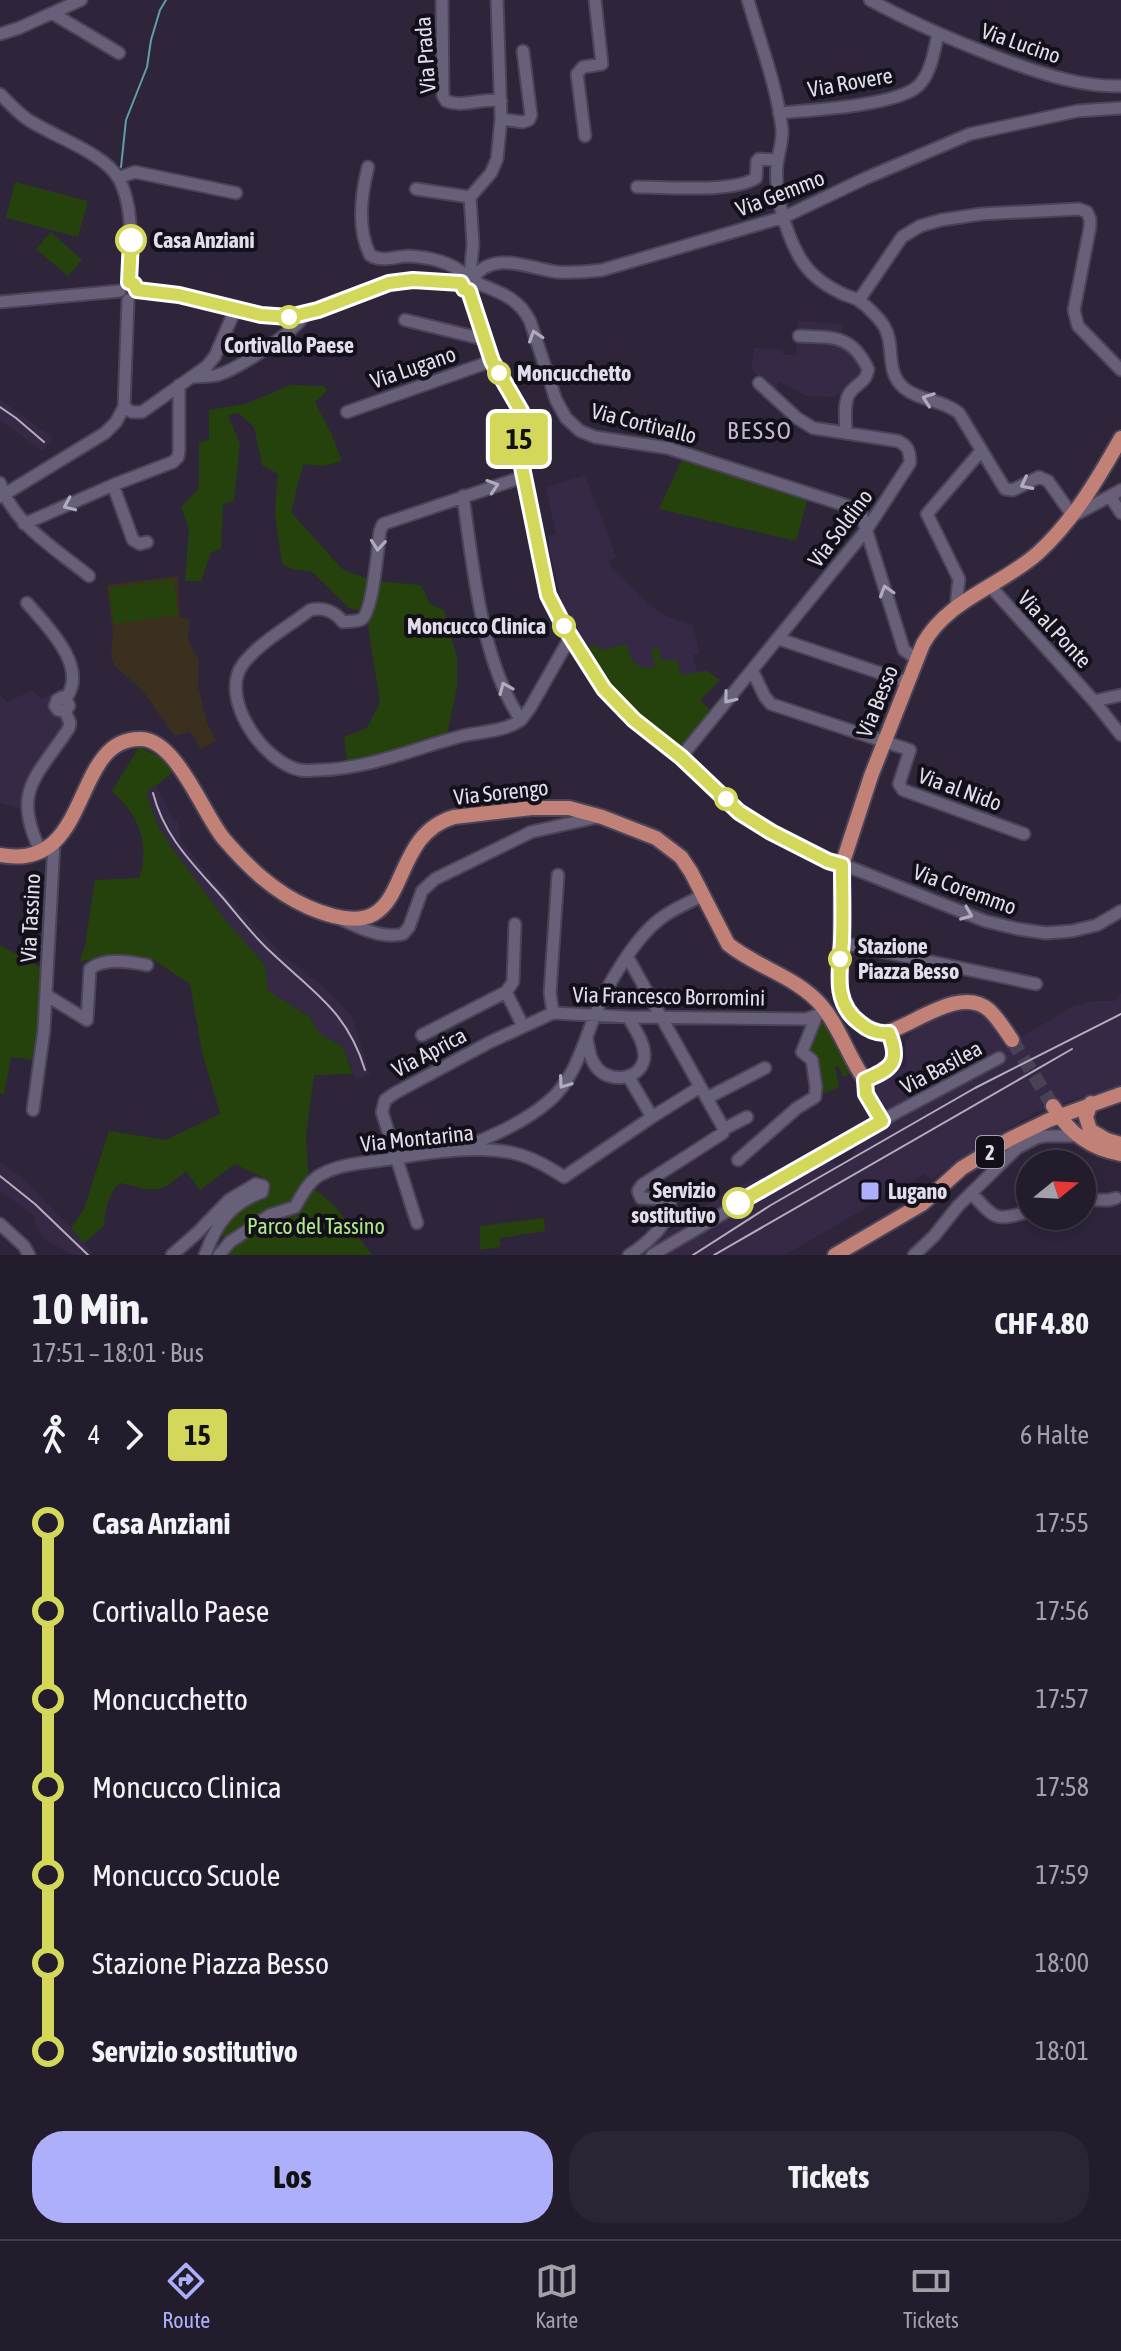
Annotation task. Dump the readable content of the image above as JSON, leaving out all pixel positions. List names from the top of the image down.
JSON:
{
  "streets": {
    "main road": ["Via Besso", "Via Sorengo", "2"],
    "street": [
      "Via Lucino",
      "Via Prada",
      "Via Rovere",
      "Via Gemmo",
      "Via Lugano",
      "Via Cortivallo",
      "Via Soldino",
      "Via al Ponte",
      "Via al Nido",
      "Via Coremmo",
      "Via Tassino",
      "Via Francesco Borromini",
      "Via Aprica",
      "Via Basilea",
      "Via Montarina"
    ]
  },
  "crossings": [
    ["Via Lucino", "Via Rovere"],
    ["Via Gemmo", "Via Lugano"],
    ["Via Gemmo", "Via Cortivallo"],
    ["Via Lugano", "Via Cortivallo"],
    ["Via Lugano", "Via Soldino"],
    ["Via Lugano", "Via Coremmo"],
    ["Via Cortivallo", "Via Soldino"],
    ["Via Cortivallo", "Via Besso"],
    ["Via Soldino", "Via Coremmo"],
    ["Via al Ponte", "Via Besso"],
    ["Via Besso", "Via al Nido"],
    ["Via Besso", "Via Coremmo"],
    ["Via Sorengo", "Via Francesco Borromini"],
    ["Via Francesco Borromini", "Via Aprica"],
    ["Via Aprica", "Via Montarina"]
  ],
  "one_way": ["Via Cortivallo"],
  "districts": ["BESSO"],
  "parks": ["Parco del Tassino"],
  "places": {
    "other": [
      "Casa Anziani",
      "Cortivallo Paese",
      "Moncucchetto",
      "Moncucco Clinica",
      "Stazione Piazza Besso",
      "Servizio sostitutivo"
    ],
    "transit": ["Lugano"]
  },
  "lines": ["bus line 15"],
  "north": "right",
  "page": {
    "on_map": "15",
    "heading": ["10 Min.", "17:51 – 18:01 · Bus", "CHF 4.80"],
    "legs": ["4", "15", "6 Halte"],
    "list": [
      {
        "name": "Casa Anziani",
        "value": "17:55"
      },
      {
        "name": "Cortivallo Paese",
        "value": "17:56"
      },
      {
        "name": "Moncucchetto",
        "value": "17:57"
      },
      {
        "name": "Moncucco Clinica",
        "value": "17:58"
      },
      {
        "name": "Moncucco Scuole",
        "value": "17:59"
      },
      {
        "name": "Stazione Piazza Besso",
        "value": "18:00"
      },
      {
        "name": "Servizio sostitutivo",
        "value": "18:01"
      }
    ],
    "buttons": ["Los", "Tickets"],
    "tabs": ["Route", "Karte", "Tickets"]
  }
}
